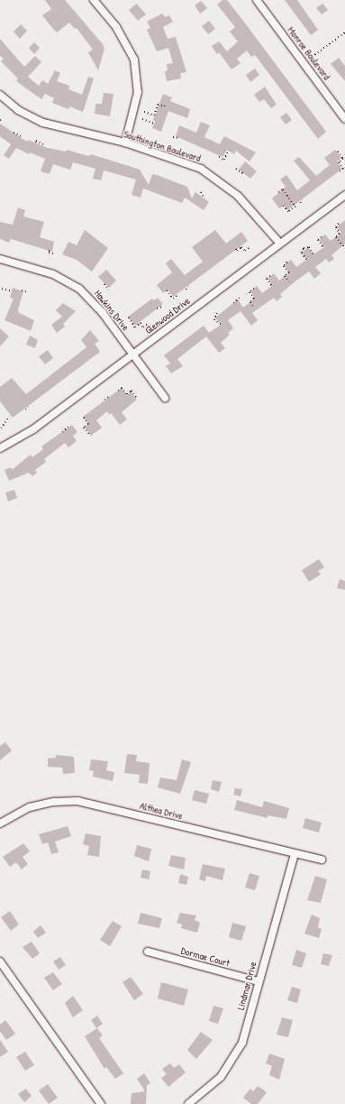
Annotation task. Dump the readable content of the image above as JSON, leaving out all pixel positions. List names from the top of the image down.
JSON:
{
  "streets": {
    "street": [
      "Monroe Boulevard",
      "Southington Boulevard",
      "Hawkins Drive",
      "Glenwood Drive",
      "Althea Drive",
      "Dormae Court",
      "Lindmar Drive"
    ]
  },
  "crossings": [
    ["Southington Boulevard", "Glenwood Drive"],
    ["Hawkins Drive", "Glenwood Drive"],
    ["Althea Drive", "Lindmar Drive"],
    ["Dormae Court", "Lindmar Drive"]
  ]
}
